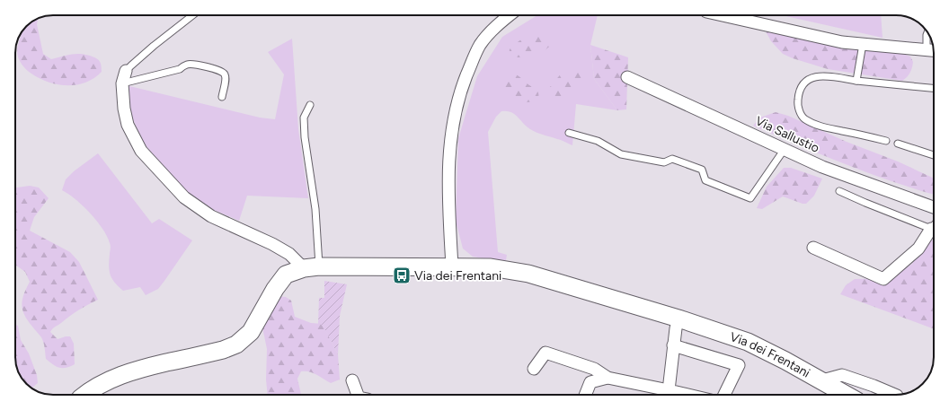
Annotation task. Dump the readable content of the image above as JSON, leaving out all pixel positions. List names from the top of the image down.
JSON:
{
  "streets": {
    "main road": ["Via dei Frentani"],
    "street": ["Via Sallustio"]
  },
  "places": {
    "bus stop": ["Via dei Frentani"]
  }
}
